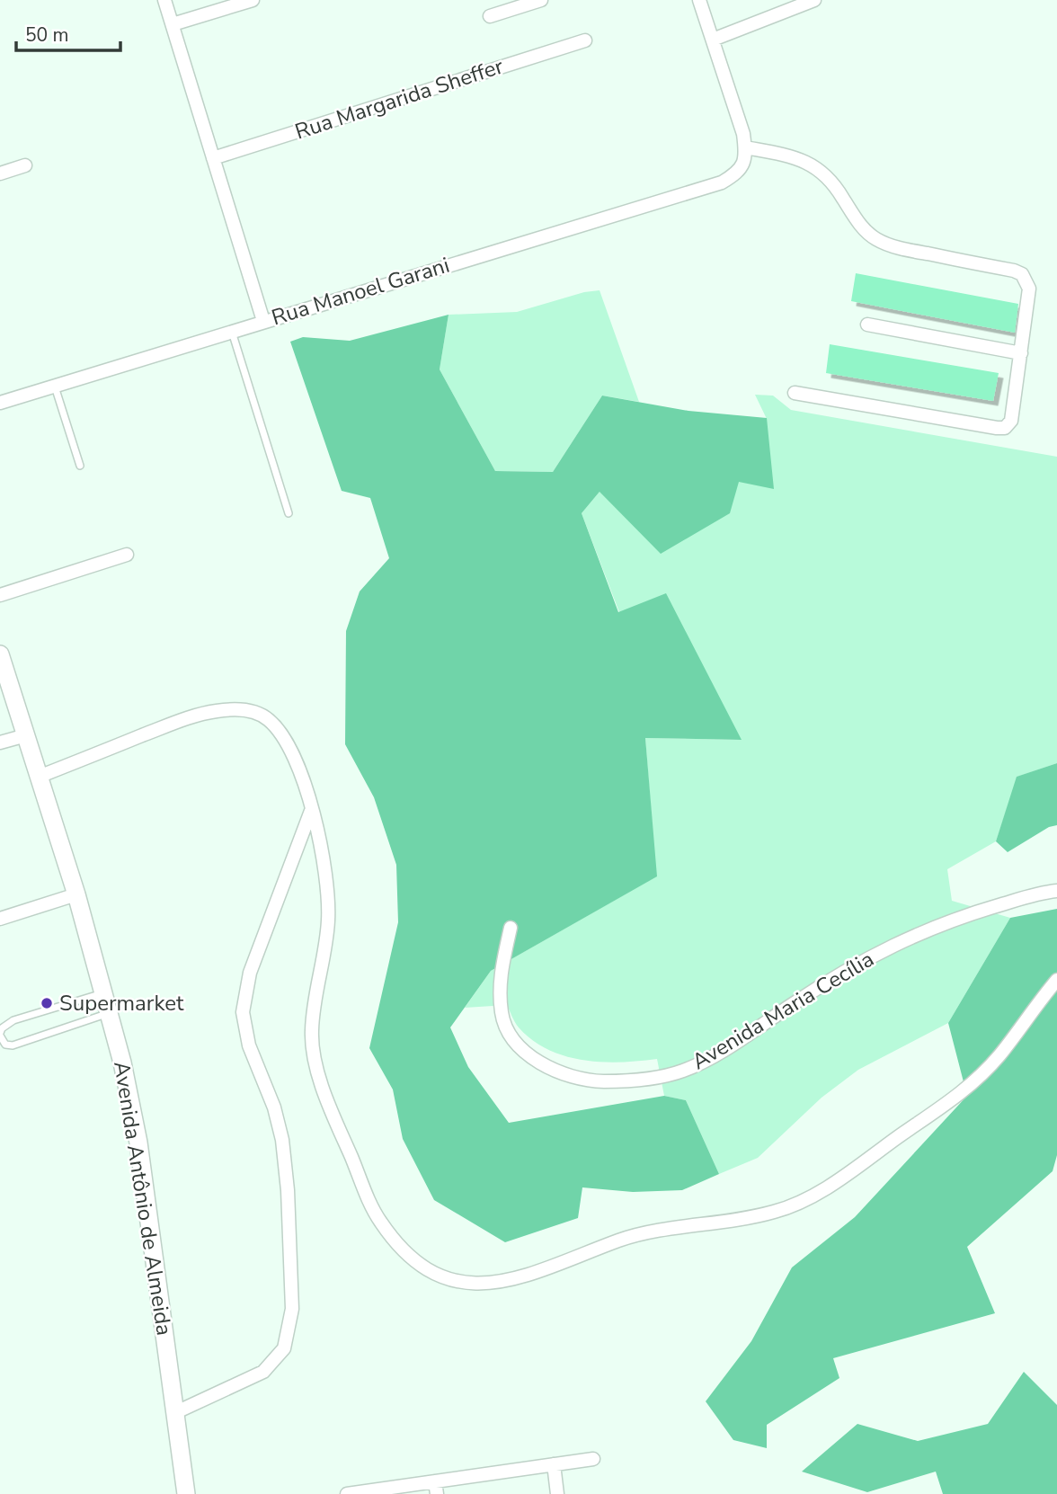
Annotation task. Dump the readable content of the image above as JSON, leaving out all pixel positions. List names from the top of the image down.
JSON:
{
  "streets": {
    "street": [
      "Rua Margarida Sheffer",
      "Rua Manoel Garani",
      "Avenida Maria Cecília",
      "Avenida Antônio de Almeida"
    ]
  },
  "places": ["Supermarket"],
  "scale_bar": "50 m"
}
